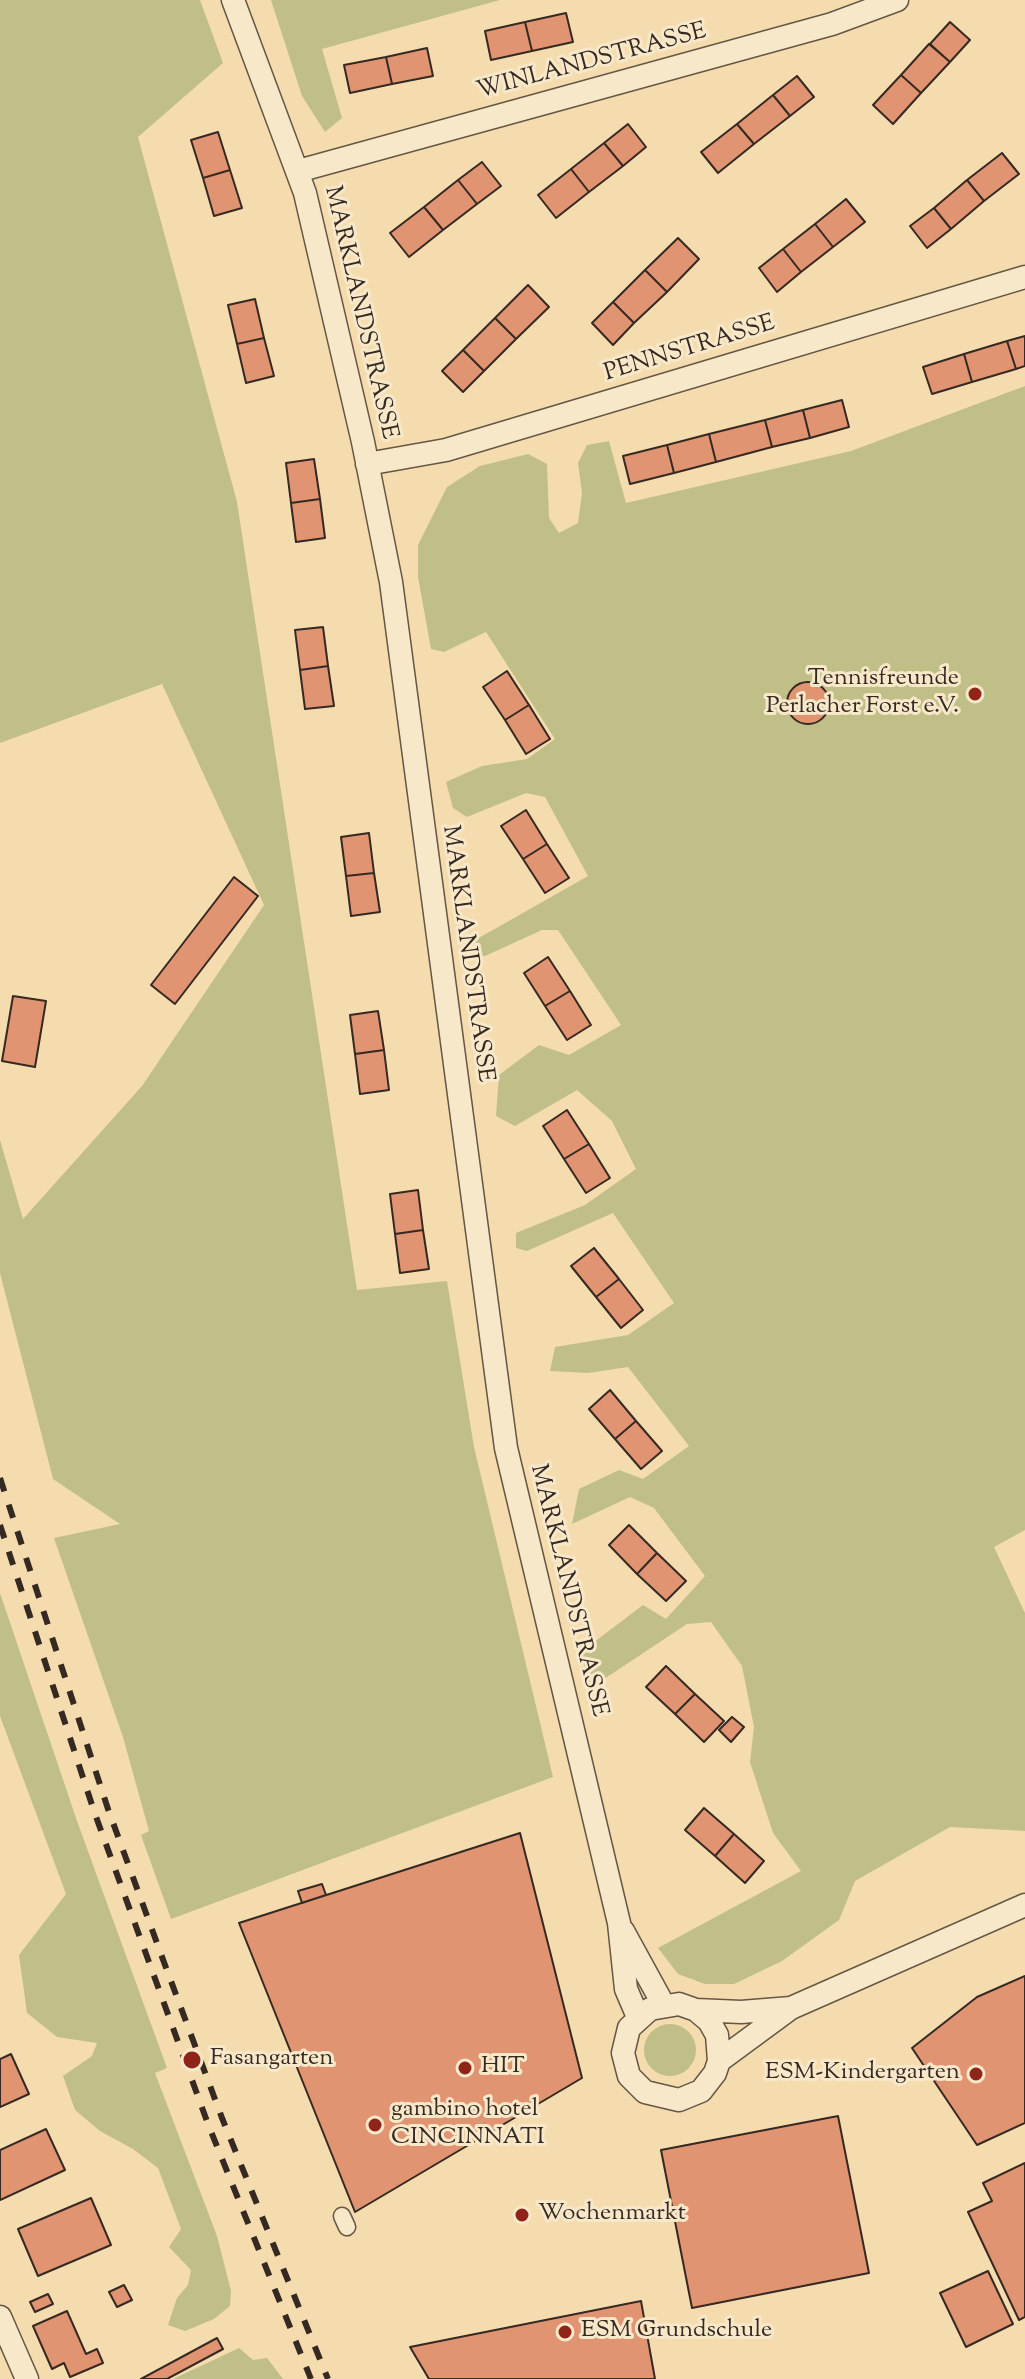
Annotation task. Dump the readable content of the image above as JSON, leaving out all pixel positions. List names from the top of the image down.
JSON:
{
  "streets": {
    "street": ["WINLANDSTRASSE", "MARKLANDSTRASSE", "PENNSTRASSE"]
  },
  "crossings": [
    ["WINLANDSTRASSE", "MARKLANDSTRASSE"],
    ["MARKLANDSTRASSE", "PENNSTRASSE"]
  ],
  "places": [
    "Tennisfreunde Perlacher Forst e.V.",
    "Fasangarten",
    "HIT",
    "ESM-Kindergarten",
    "gambino hotel CINCINNATI",
    "Wochenmarkt",
    "ESM Grundschule"
  ]
}
